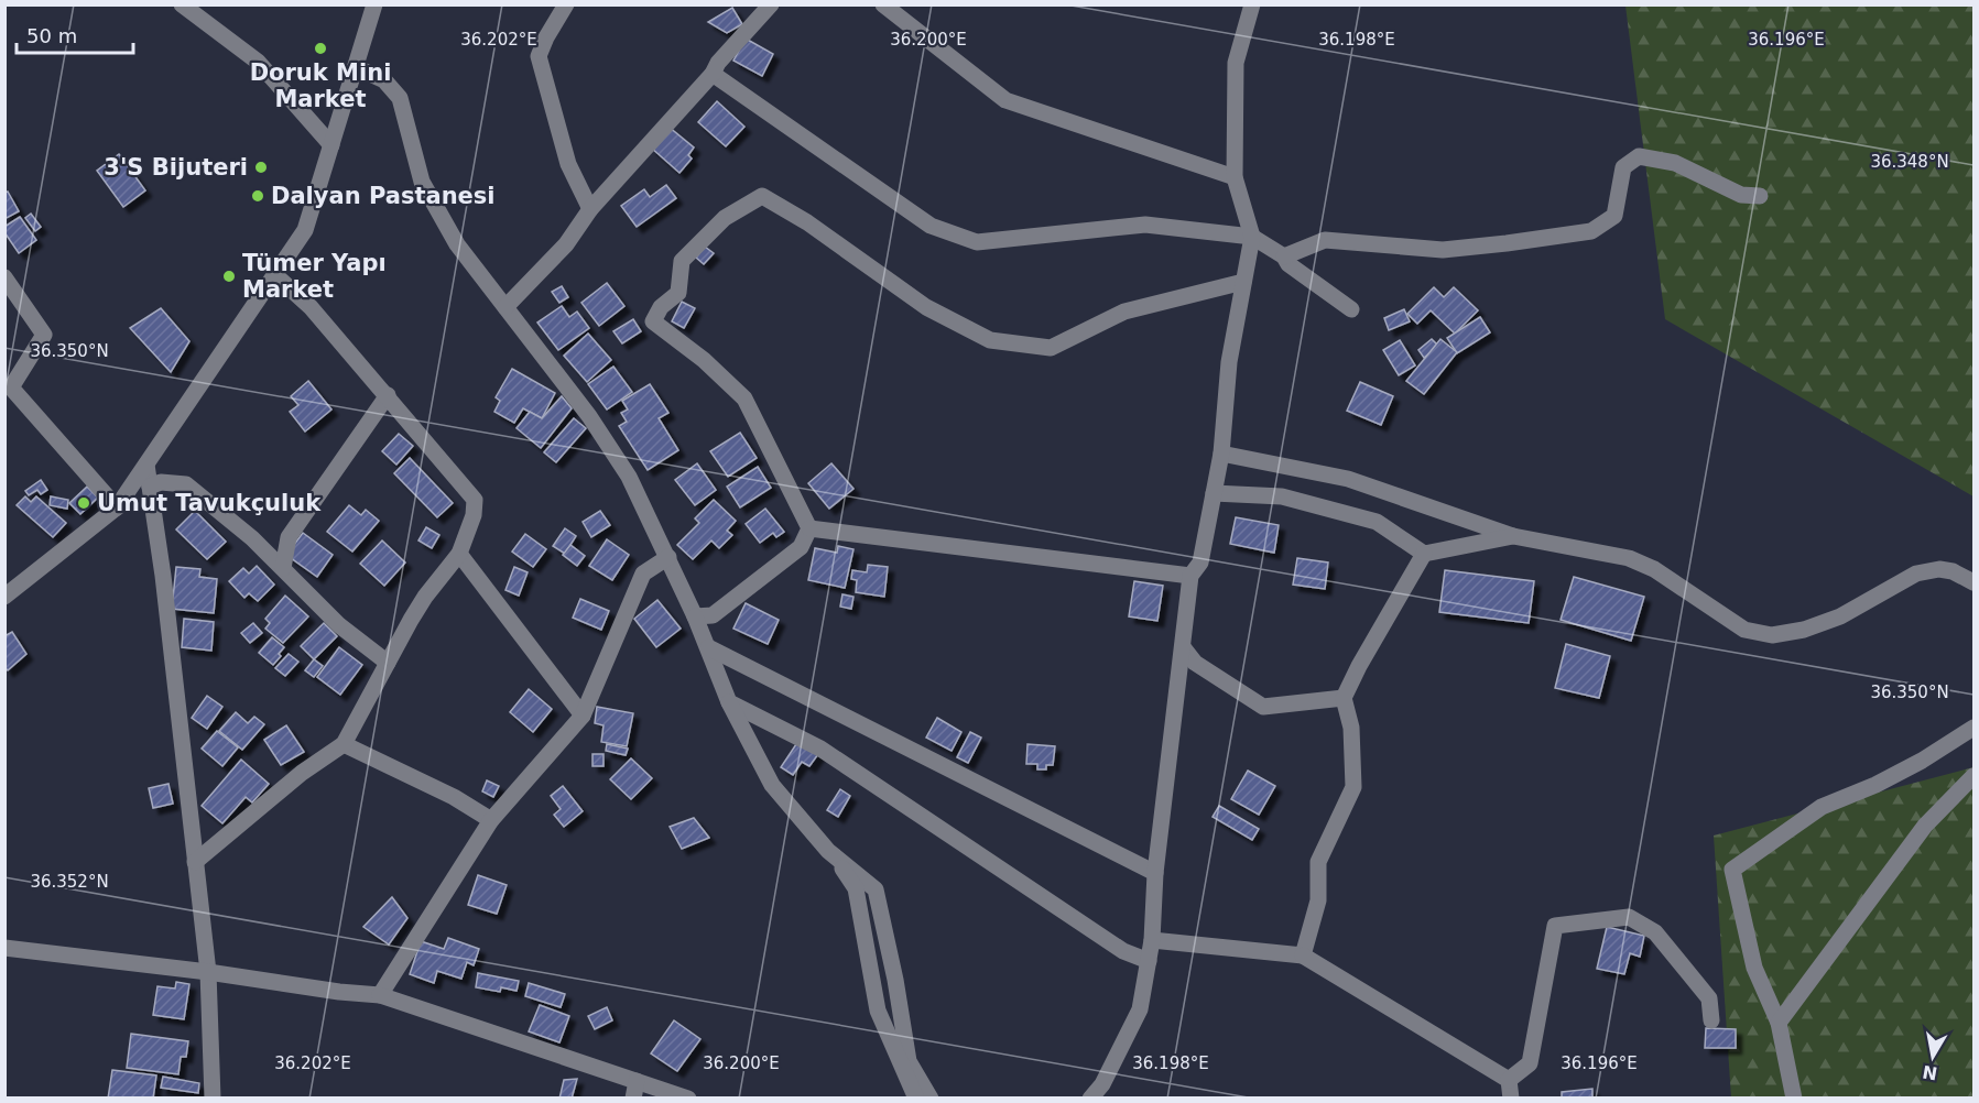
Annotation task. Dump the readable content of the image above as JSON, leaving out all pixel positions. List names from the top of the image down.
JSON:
{
  "places": [
    "Doruk Mini Market",
    "3'S Bijuteri",
    "Dalyan Pastanesi",
    "Tümer Yapı Market",
    "Umut Tavukçuluk"
  ],
  "scale_bar": "50 m",
  "north": "bottom",
  "coordinates": [
    "36.202°E",
    "36.200°E",
    "36.198°E",
    "36.196°E",
    "36.348°N",
    "36.350°N",
    "36.352°N"
  ]
}
